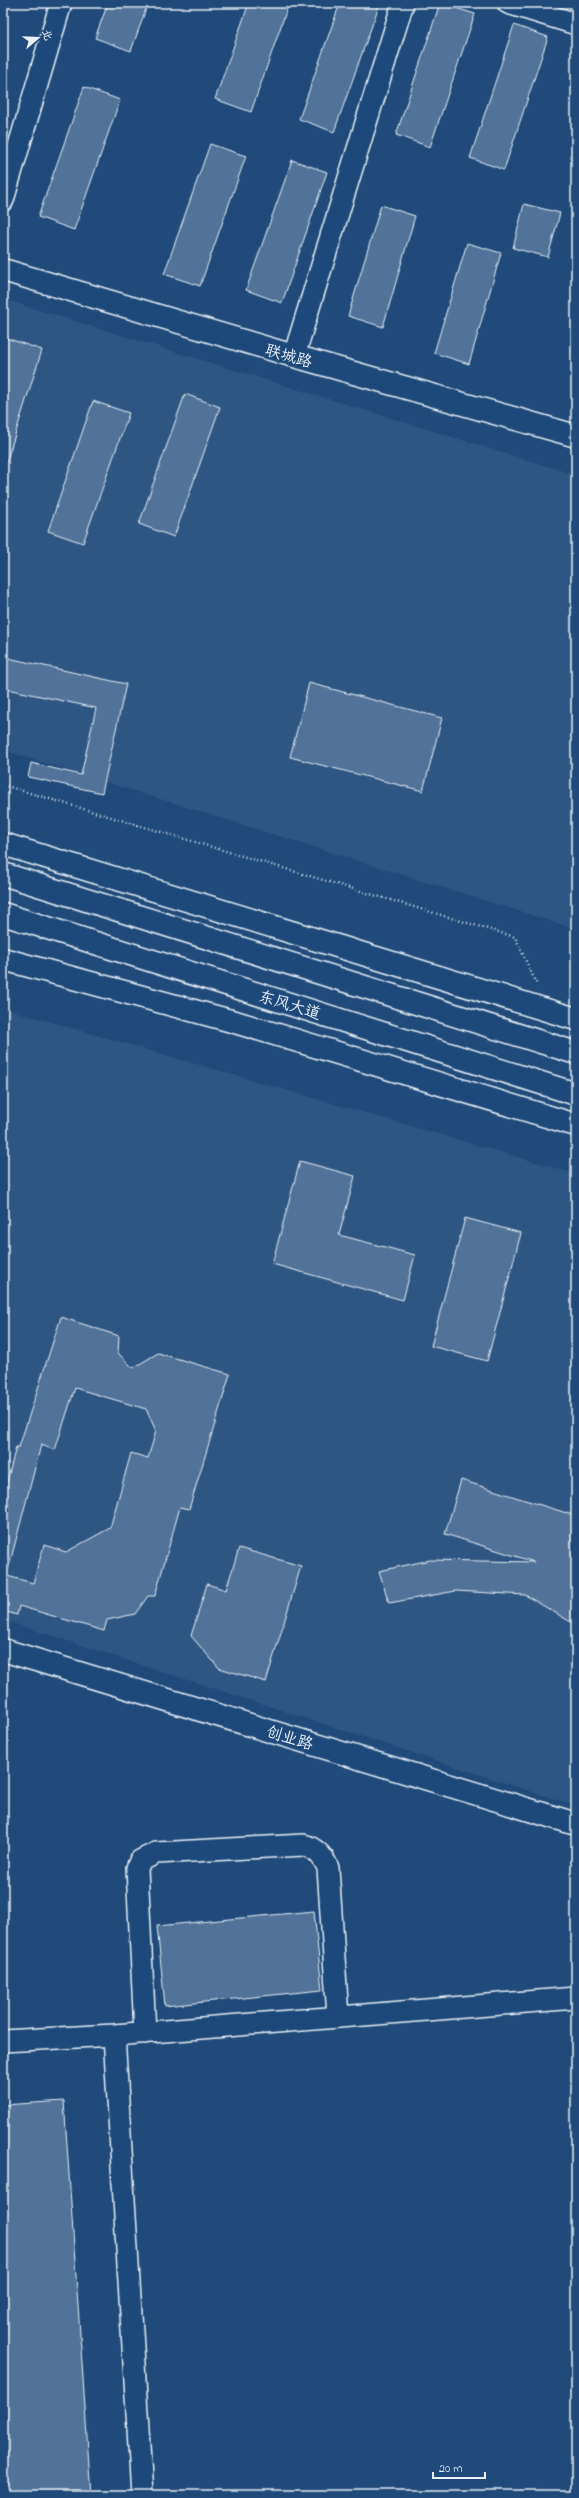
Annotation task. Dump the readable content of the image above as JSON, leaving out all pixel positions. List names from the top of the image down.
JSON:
{
  "streets": {
    "main road": ["联城路", "东风大道", "创业路"]
  },
  "scale_bar": "20 m",
  "north": "right"
}
